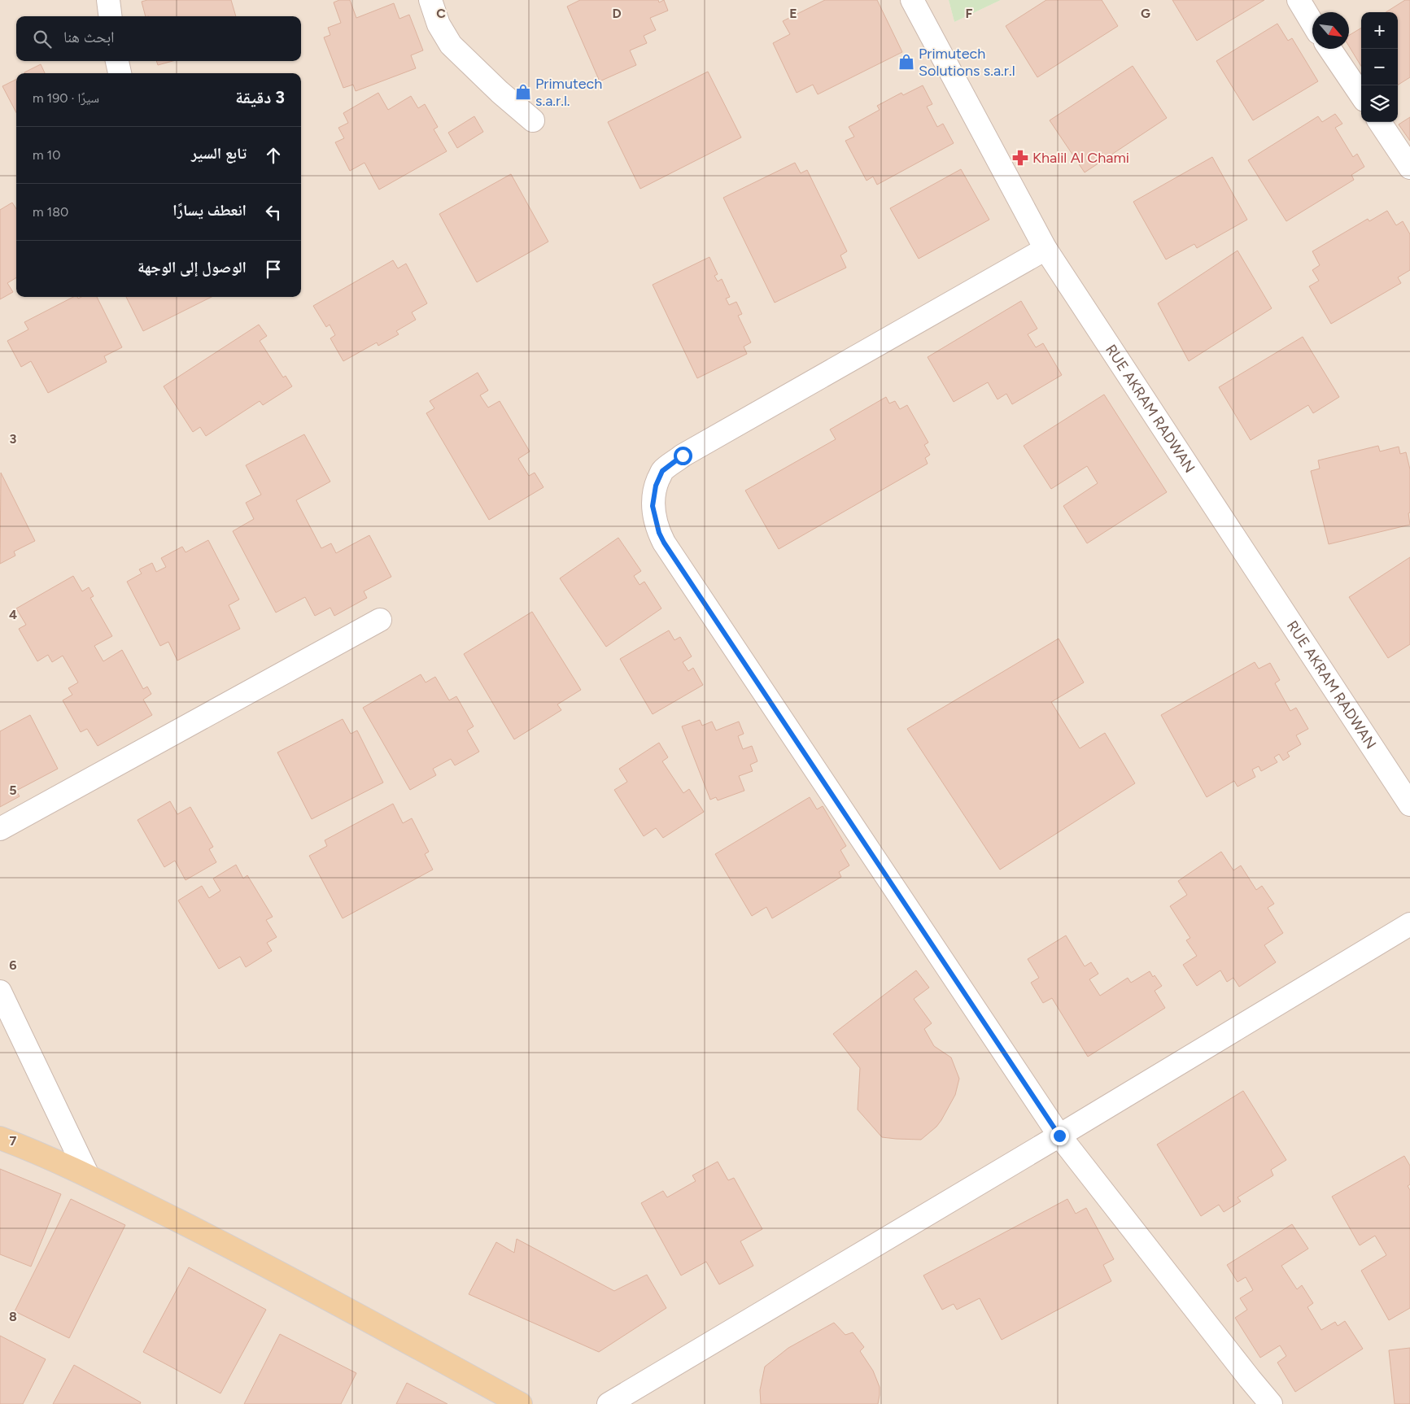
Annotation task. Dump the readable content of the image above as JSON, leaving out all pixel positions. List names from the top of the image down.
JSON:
{
  "streets": {
    "street": ["RUE AKRAM RADWAN"]
  },
  "places": {
    "shop": ["Primutech Solutions s.a.r.l", "Primutech s.a.r.l."],
    "pharmacy": ["Khalil Al Chami"]
  },
  "north": "bottom right",
  "page": {
    "map_buttons": ["+", "−"],
    "search": "ابحث هنا",
    "heading": ["3 دقيقة", "سيرًا · 190 m"],
    "list": [
      ["تابع السير", "10 m"],
      ["انعطف يسارًا", "180 m"],
      "الوصول إلى الوجهة"
    ]
  },
  "grid": {
    "columns": [
      "C",
      "D",
      "E",
      "F",
      "G"
    ],
    "rows": [
      "3",
      "4",
      "5",
      "6",
      "7",
      "8"
    ]
  }
}
